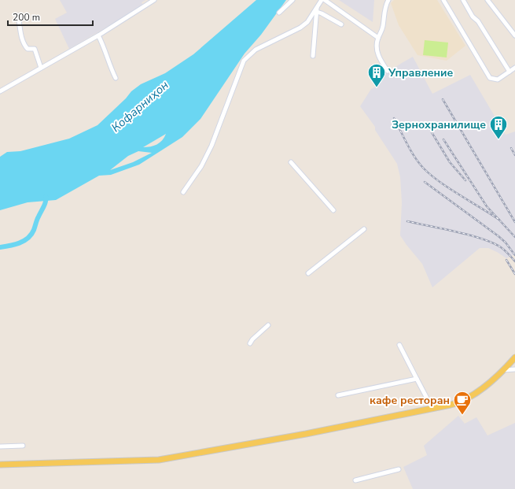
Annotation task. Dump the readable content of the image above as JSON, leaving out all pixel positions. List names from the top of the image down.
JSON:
{
  "water": ["Кофарниҳон"],
  "places": {
    "building": ["Управление", "Зернохранилище"],
    "cafe": ["кафе ресторан"]
  },
  "scale_bar": "200 m"
}
